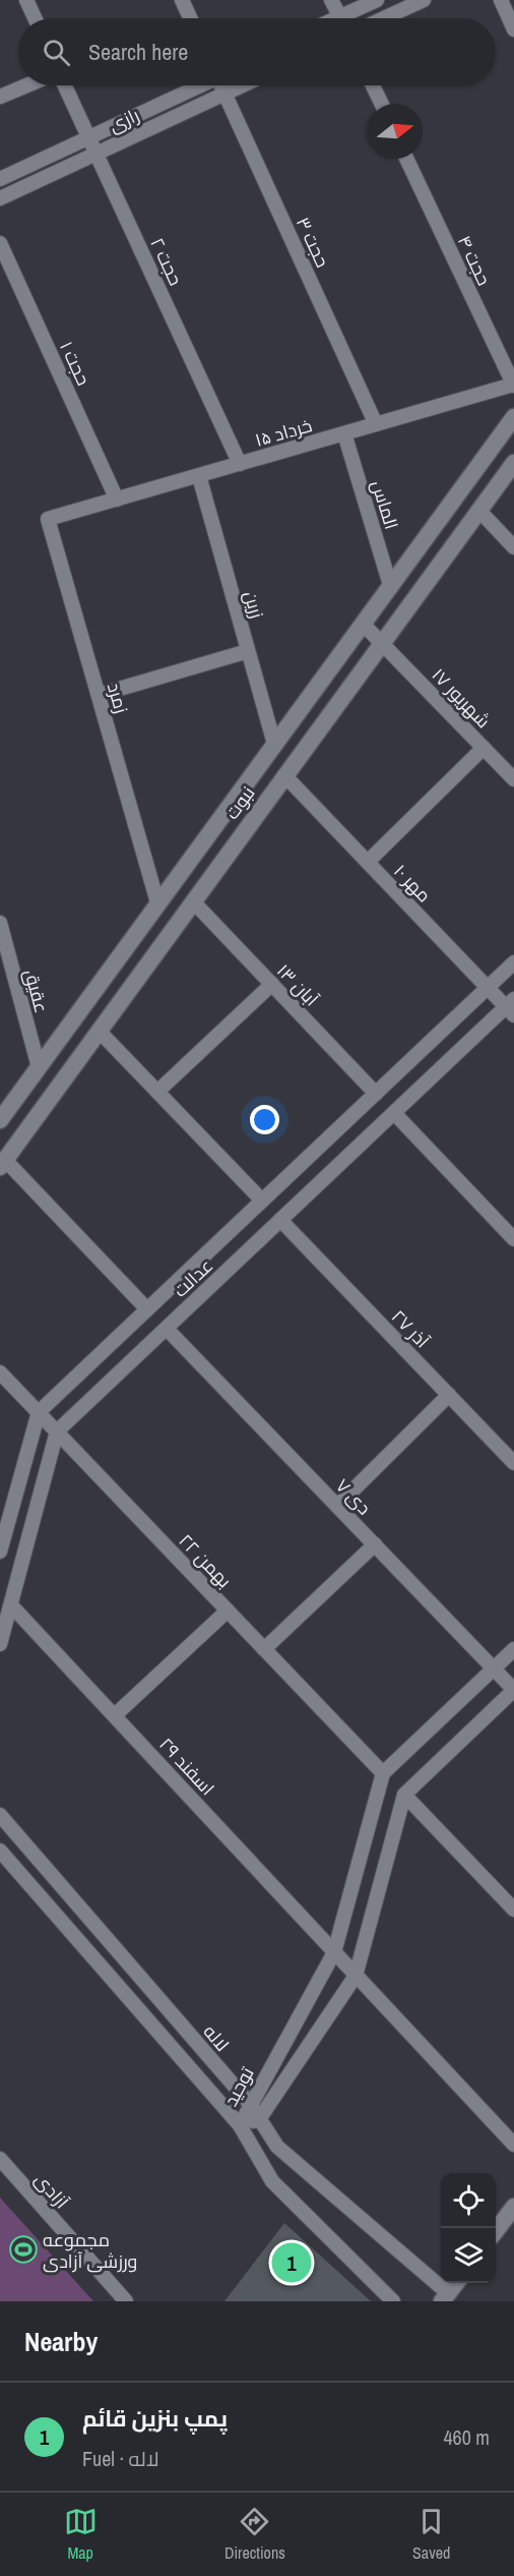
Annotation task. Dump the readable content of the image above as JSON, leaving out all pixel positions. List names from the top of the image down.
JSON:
{
  "streets": {
    "street": [
      "رازی",
      "حجت ۳",
      "حجت ۴",
      "حجت ۲",
      "حجت ۱",
      "۱۵ خرداد",
      "الماس",
      "زرین",
      "زمرد",
      "۱۷ شهریور",
      "نبوت",
      "۱۰ مهر",
      "۱۳ آبان",
      "عقیق",
      "عدالت",
      "۲۷ آذر",
      "۷ دی",
      "۲۲ بهمن",
      "۲۹ اسفند",
      "لاله",
      "توحید",
      "آزادی"
    ]
  },
  "crossings": [
    ["رازی", "حجت ۳"],
    ["رازی", "حجت ۲"],
    ["حجت ۳", "۱۵ خرداد"],
    ["حجت ۴", "۱۵ خرداد"],
    ["حجت ۲", "۱۵ خرداد"],
    ["حجت ۱", "۱۵ خرداد"],
    ["۱۵ خرداد", "الماس"],
    ["۱۵ خرداد", "زرین"],
    ["۱۵ خرداد", "زمرد"],
    ["الماس", "نبوت"],
    ["زرین", "نبوت"],
    ["زمرد", "نبوت"],
    ["۱۷ شهریور", "نبوت"],
    ["نبوت", "۱۰ مهر"],
    ["نبوت", "۱۳ آبان"],
    ["نبوت", "عقیق"],
    ["۱۰ مهر", "عدالت"],
    ["۱۳ آبان", "عدالت"],
    ["عدالت", "۲۷ آذر"],
    ["عدالت", "۷ دی"],
    ["عدالت", "۲۲ بهمن"],
    ["۲۲ بهمن", "توحید"],
    ["۲۹ اسفند", "توحید"],
    ["لاله", "توحید"]
  ],
  "places": {
    "sports": ["مجموعه ورزشی آزادی"]
  },
  "north": "right",
  "page": {
    "search": "Search here",
    "pins": "1",
    "heading": "Nearby",
    "list": [
      {
        "mark": "1",
        "name": "پمپ بنزین قائم",
        "note": "Fuel · لاله",
        "value": "460 m"
      }
    ],
    "nav": ["Map", "Directions", "Saved"]
  }
}
